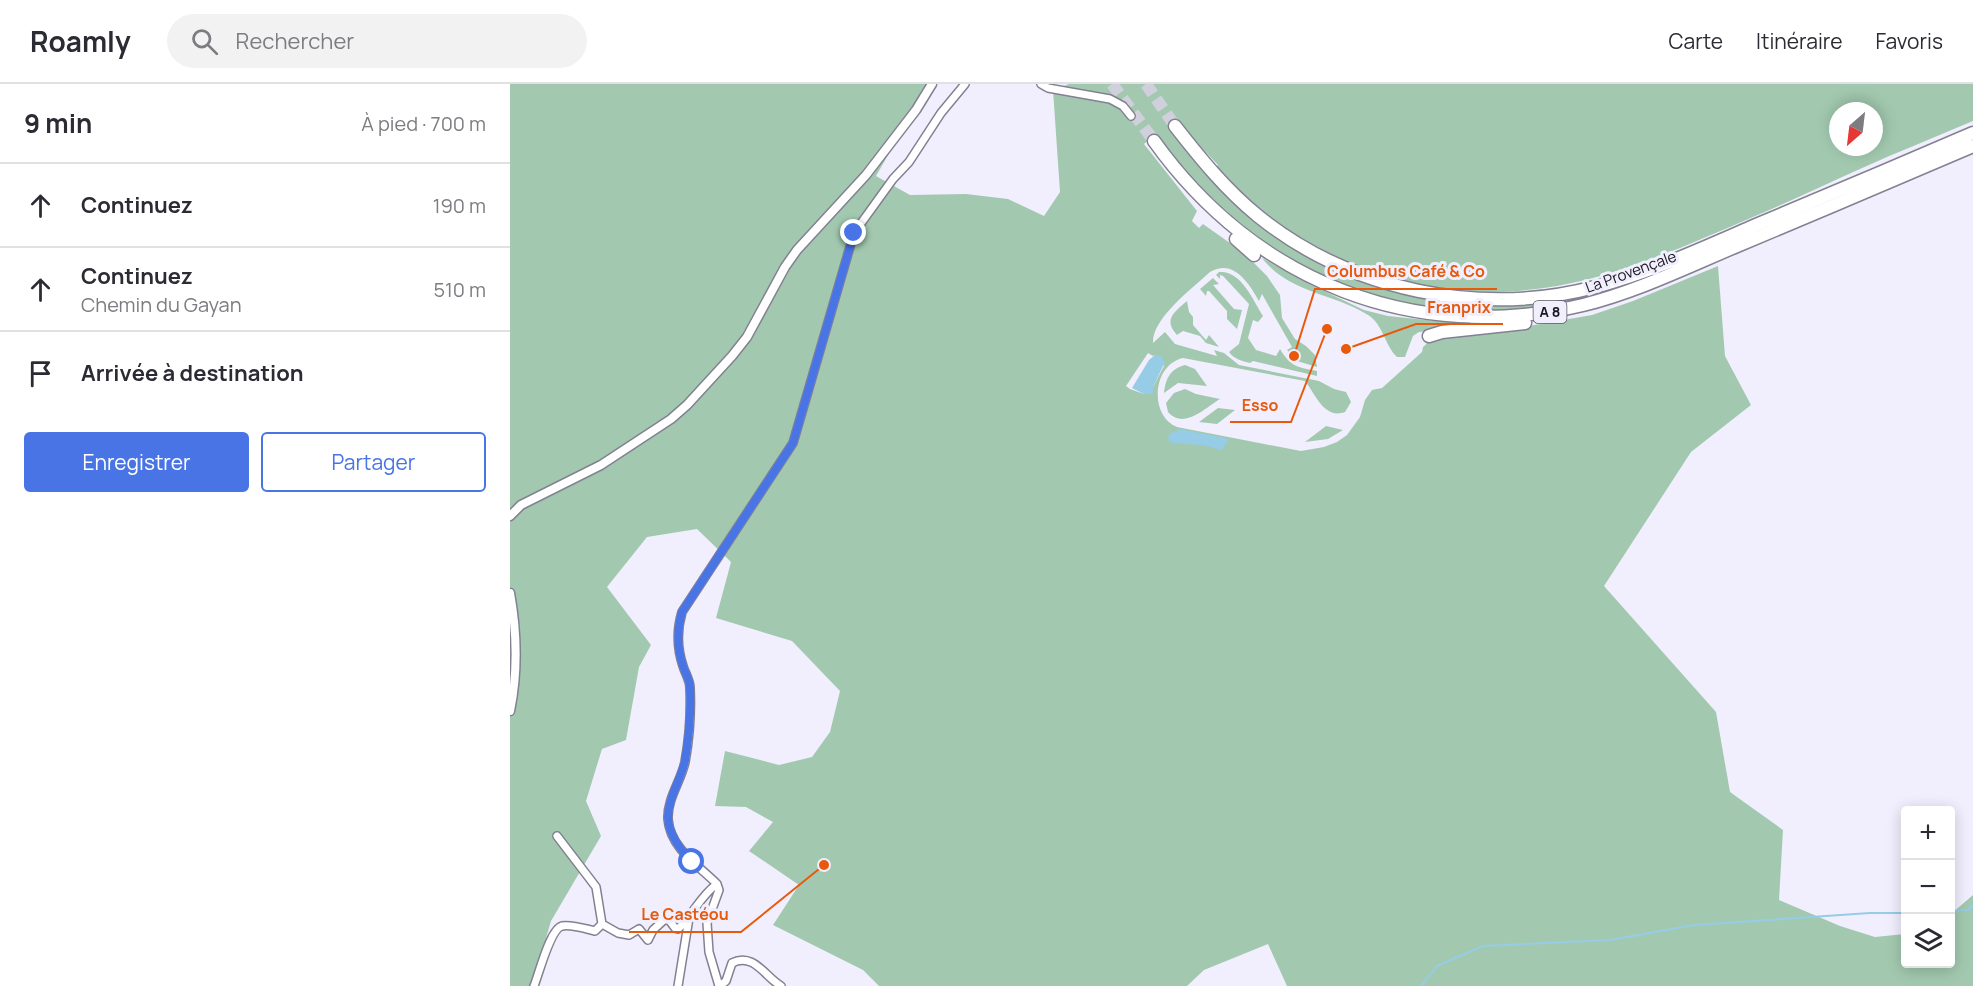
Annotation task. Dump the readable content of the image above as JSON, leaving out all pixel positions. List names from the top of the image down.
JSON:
{
  "streets": {
    "highway": ["La Provençale", "A 8"]
  },
  "places": [
    "Esso",
    "Franprix",
    "Columbus Café & Co",
    "Le Castéou"
  ],
  "north": "bottom left",
  "page": {
    "header": "Roamly",
    "search": "Rechercher",
    "nav": ["Carte", "Itinéraire", "Favoris"],
    "heading": ["9 min", "À pied · 700 m"],
    "list": [
      ["Continuez", "190 m"],
      ["Continuez", "Chemin du Gayan", "510 m"],
      "Arrivée à destination"
    ],
    "buttons": ["Enregistrer", "Partager"],
    "map_buttons": ["+", "−"]
  }
}
